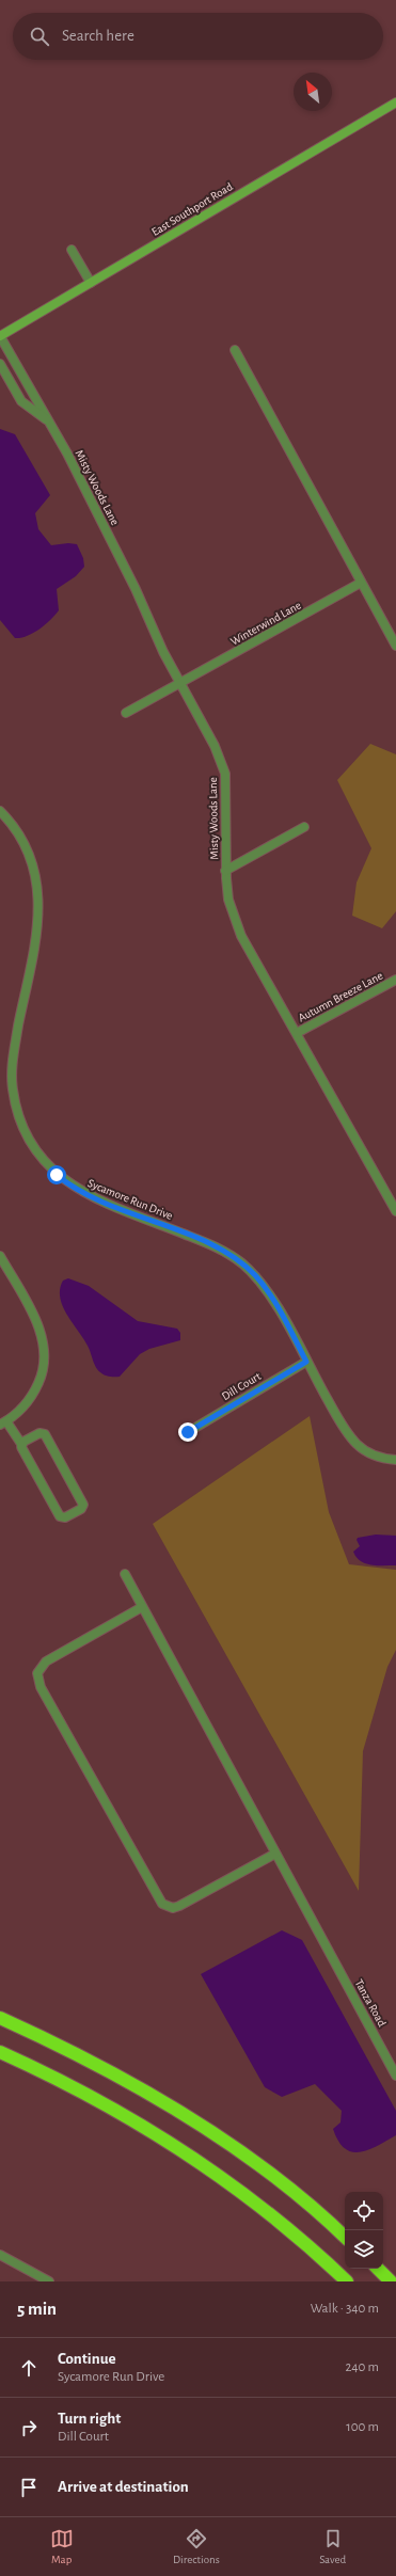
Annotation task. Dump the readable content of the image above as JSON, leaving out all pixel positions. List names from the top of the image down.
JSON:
{
  "streets": {
    "main road": ["East Southport Road"],
    "street": [
      "Misty Woods Lane",
      "Winterwind Lane",
      "Autumn Breeze Lane",
      "Sycamore Run Drive",
      "Dill Court",
      "Tanza Road"
    ]
  },
  "crossings": [
    ["East Southport Road", "Misty Woods Lane"],
    ["Misty Woods Lane", "Winterwind Lane"],
    ["Misty Woods Lane", "Autumn Breeze Lane"],
    ["Sycamore Run Drive", "Dill Court"]
  ],
  "north": "top left",
  "page": {
    "search": "Search here",
    "heading": ["5 min", "Walk · 340 m"],
    "list": [
      ["Continue", "Sycamore Run Drive", "240 m"],
      ["Turn right", "Dill Court", "100 m"],
      "Arrive at destination"
    ],
    "nav": ["Map", "Directions", "Saved"]
  }
}
